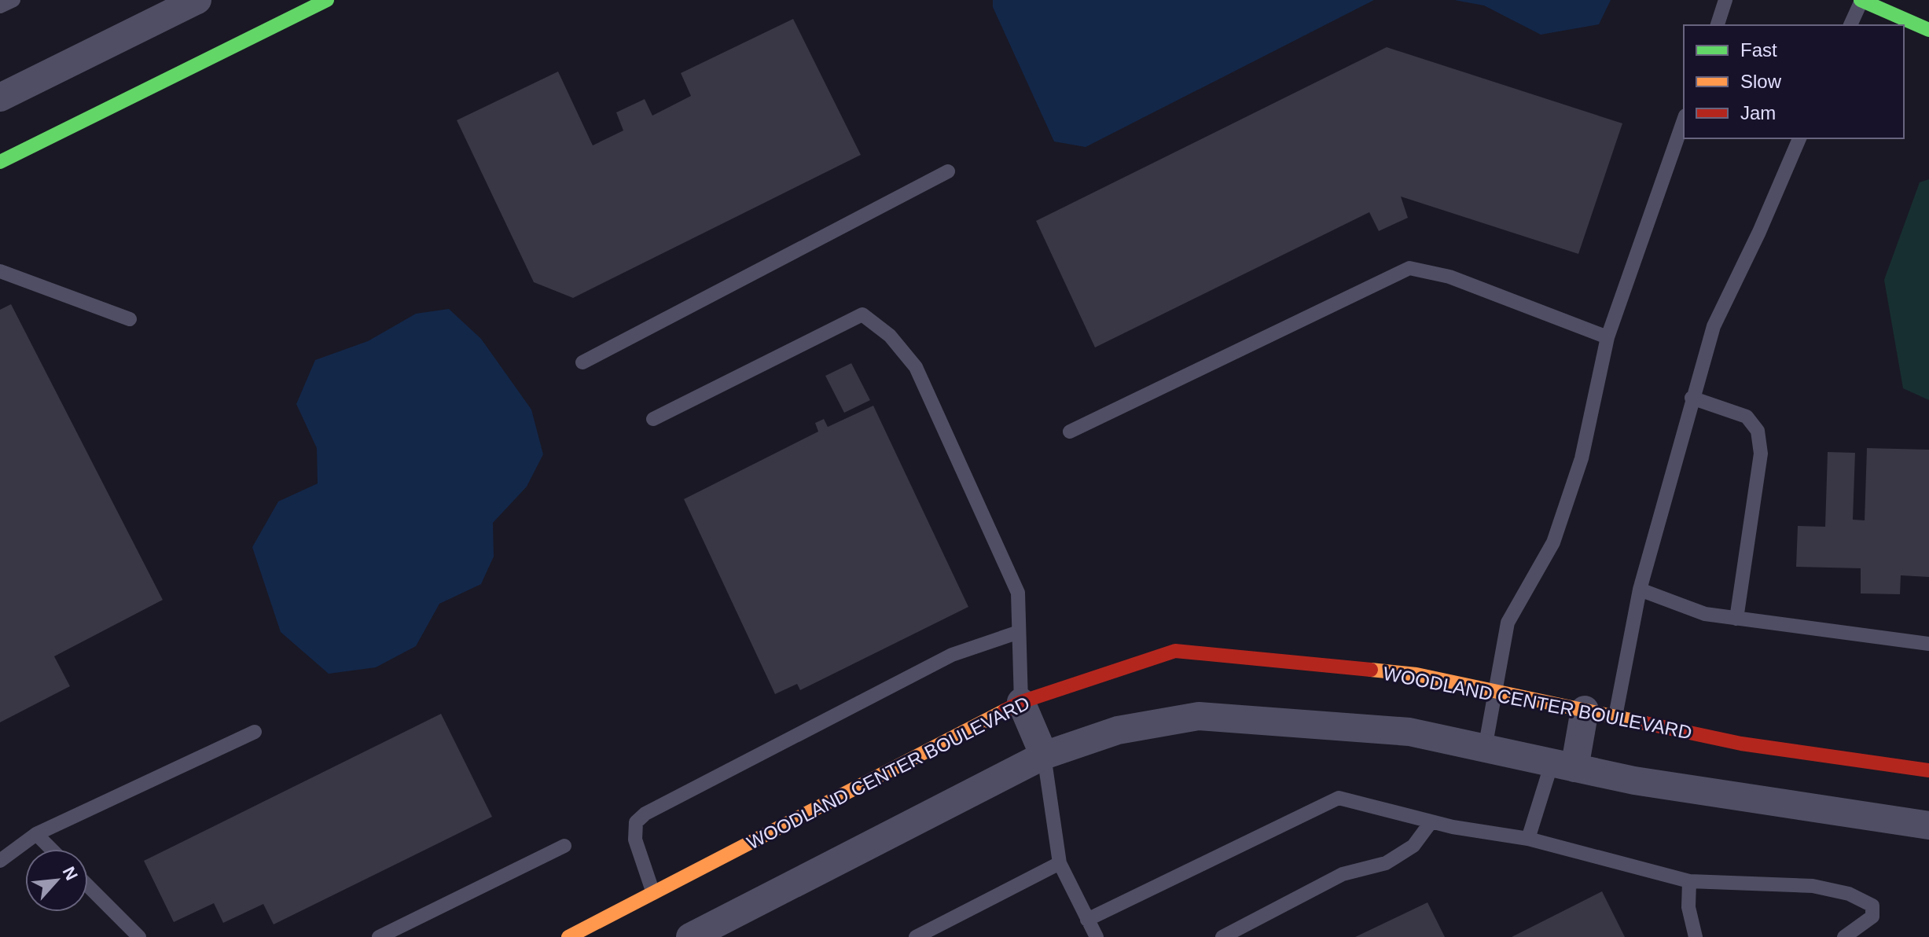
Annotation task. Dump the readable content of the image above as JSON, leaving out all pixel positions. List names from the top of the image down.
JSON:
{
  "streets": {
    "street": ["WOODLAND CENTER BOULEVARD"]
  },
  "legend": ["Fast", "Slow", "Jam"],
  "north": "top right"
}
